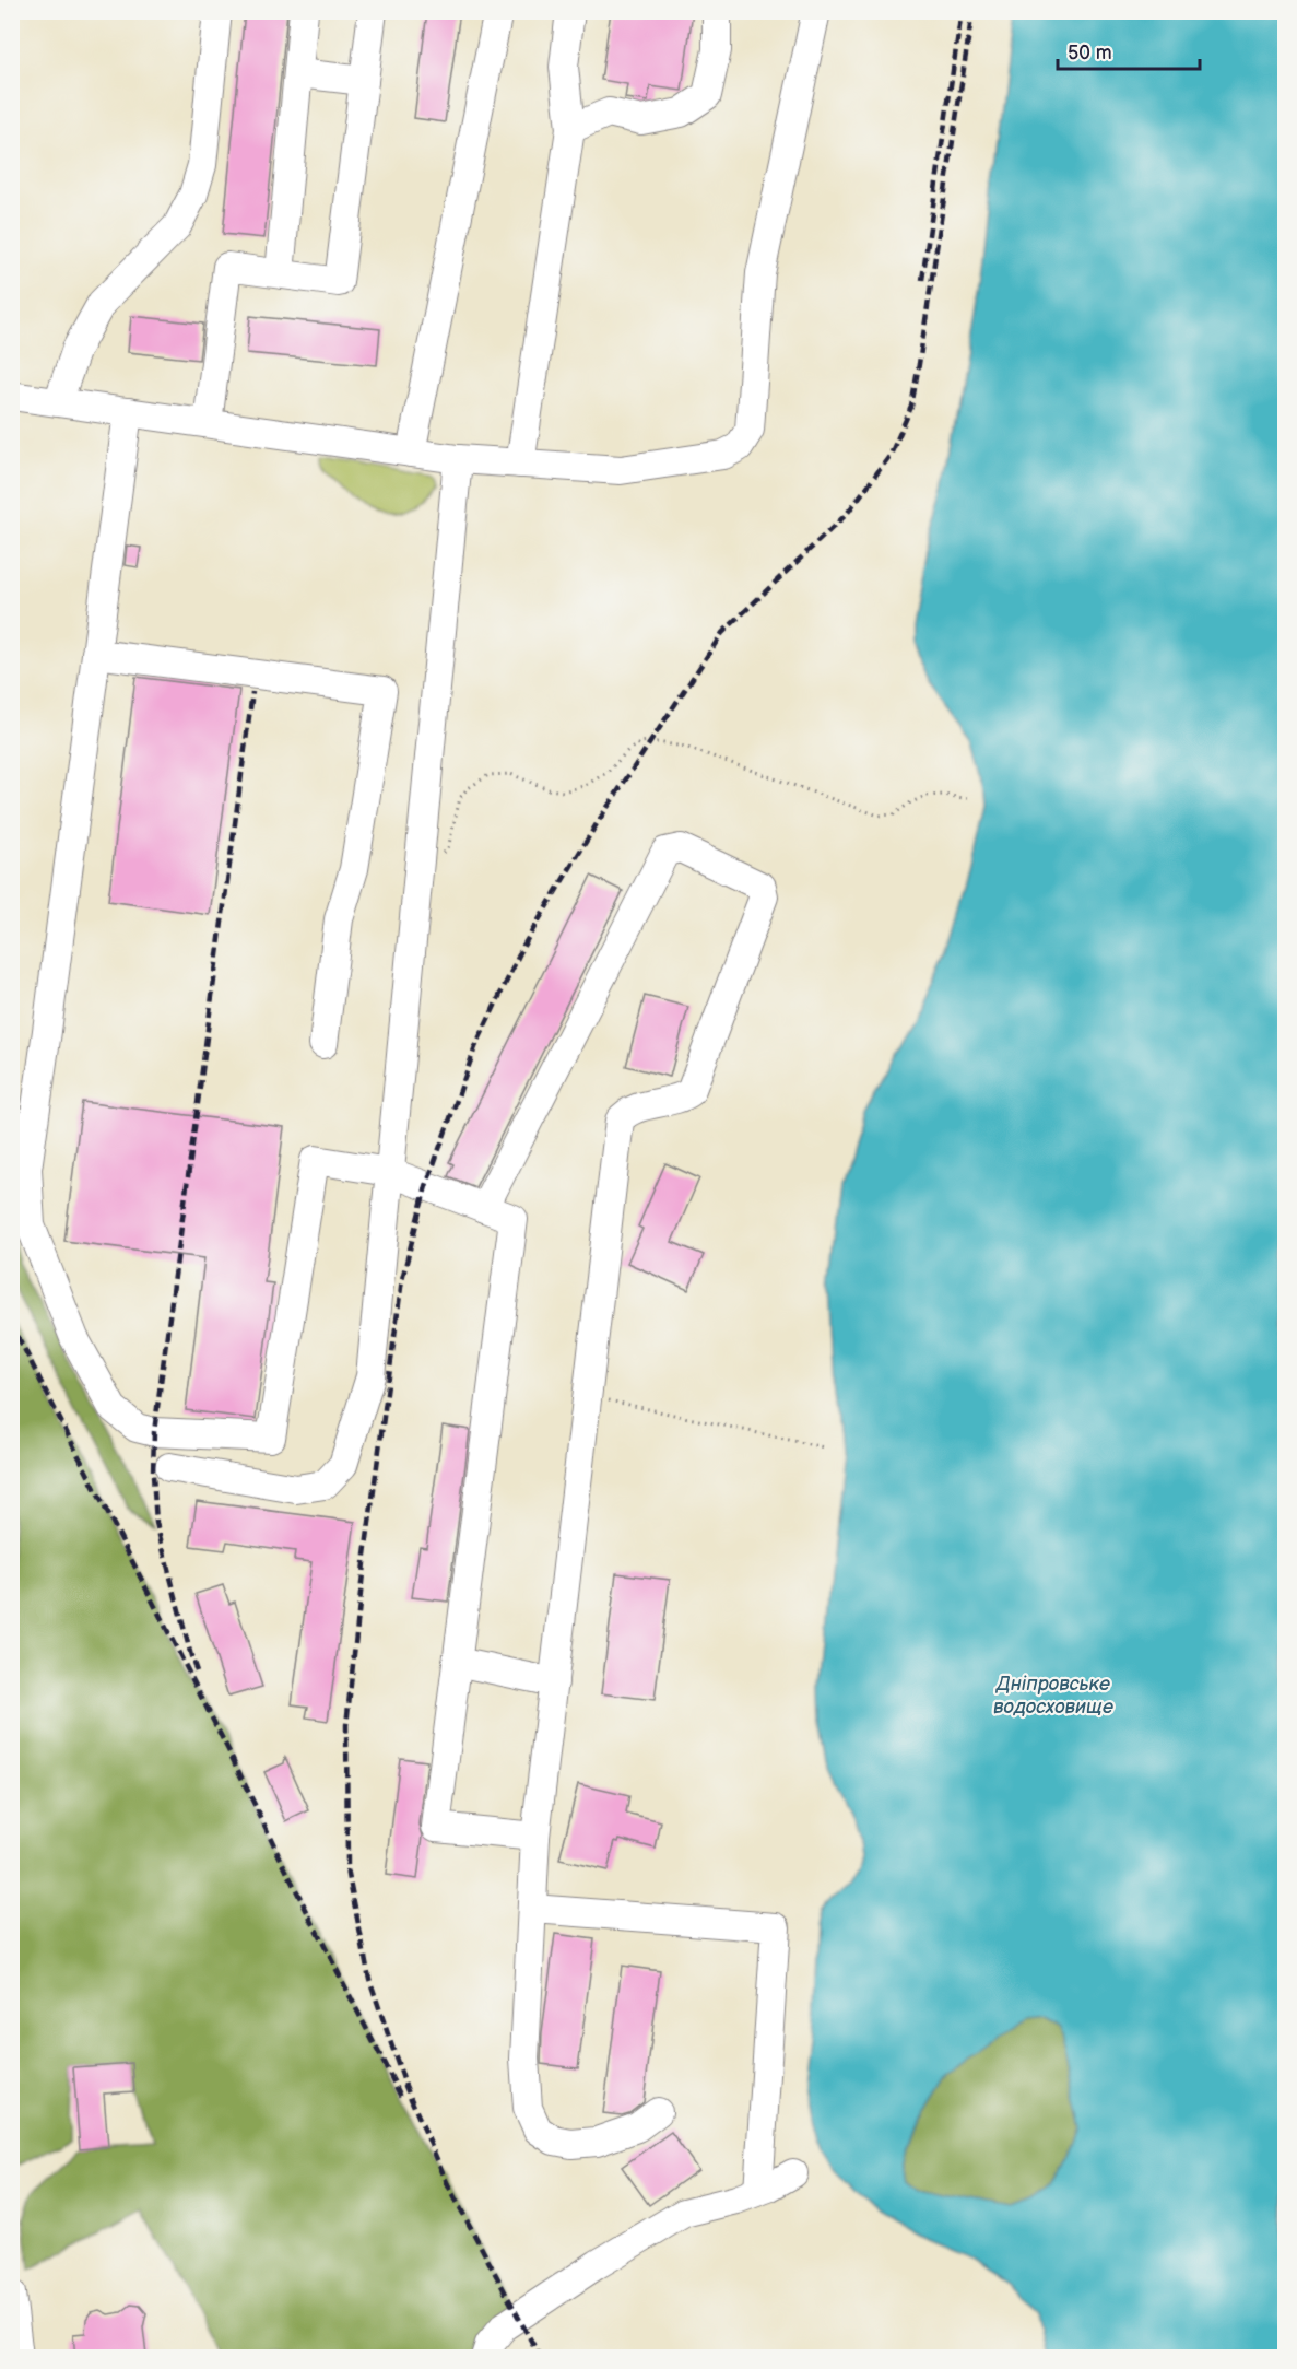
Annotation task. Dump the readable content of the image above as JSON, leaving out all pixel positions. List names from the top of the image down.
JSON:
{
  "water": ["Дніпровське водосховище"],
  "scale_bar": "50 m"
}
